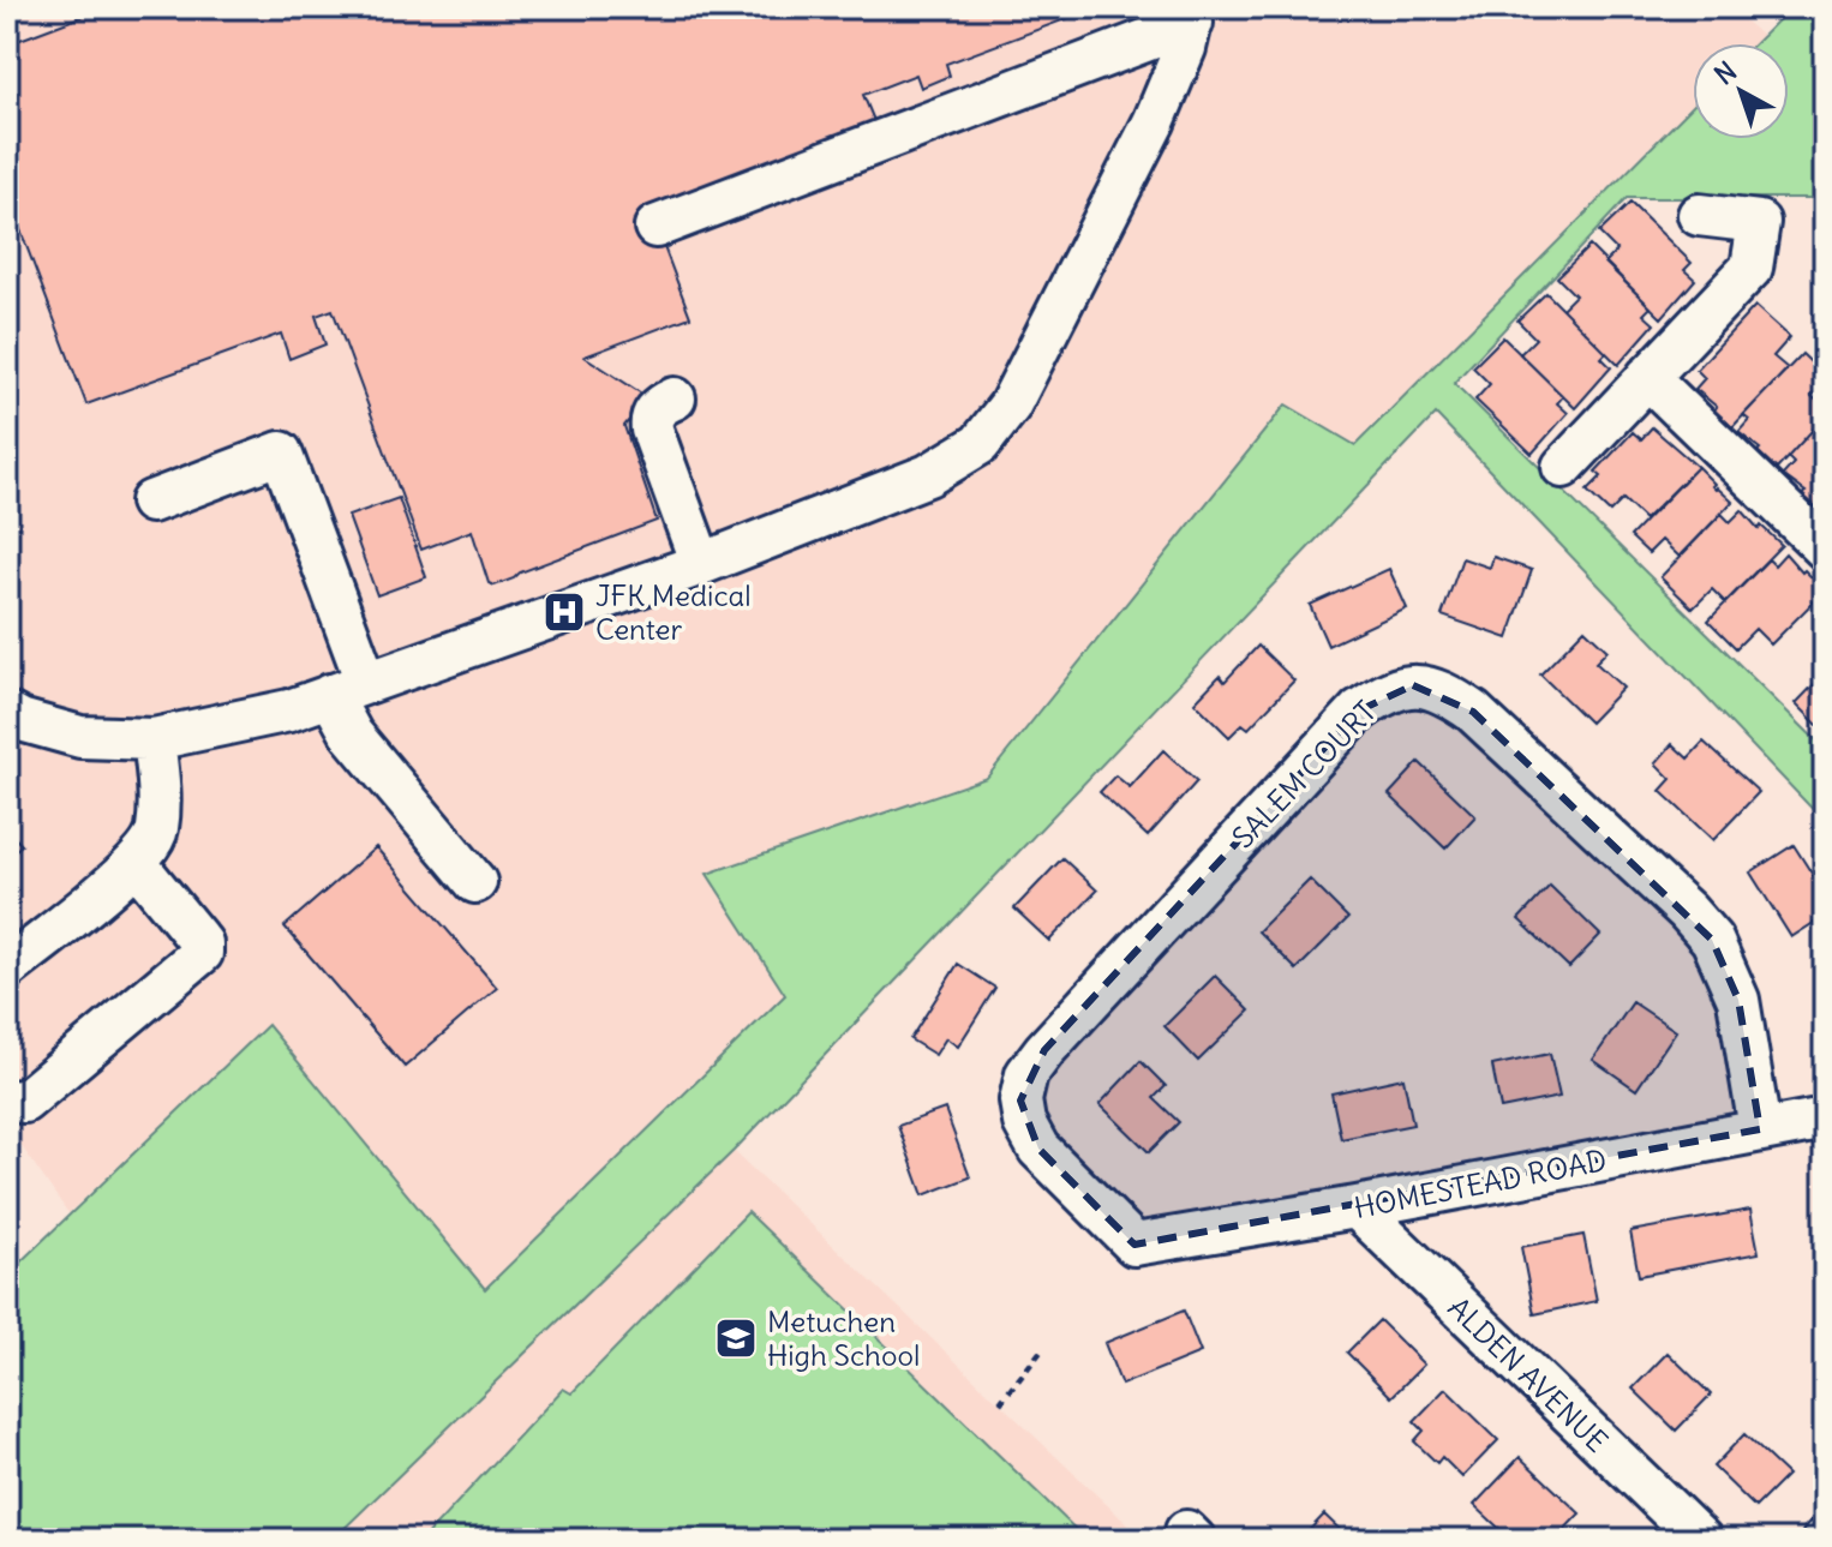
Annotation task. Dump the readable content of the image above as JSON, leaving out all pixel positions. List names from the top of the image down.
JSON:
{
  "streets": {
    "street": ["SALEM COURT", "HOMESTEAD ROAD", "ALDEN AVENUE"]
  },
  "crossings": [
    ["SALEM COURT", "HOMESTEAD ROAD"],
    ["HOMESTEAD ROAD", "ALDEN AVENUE"]
  ],
  "places": {
    "hospital": ["JFK Medical Center"],
    "school or university": ["Metuchen High School"]
  },
  "north": "top left"
}
